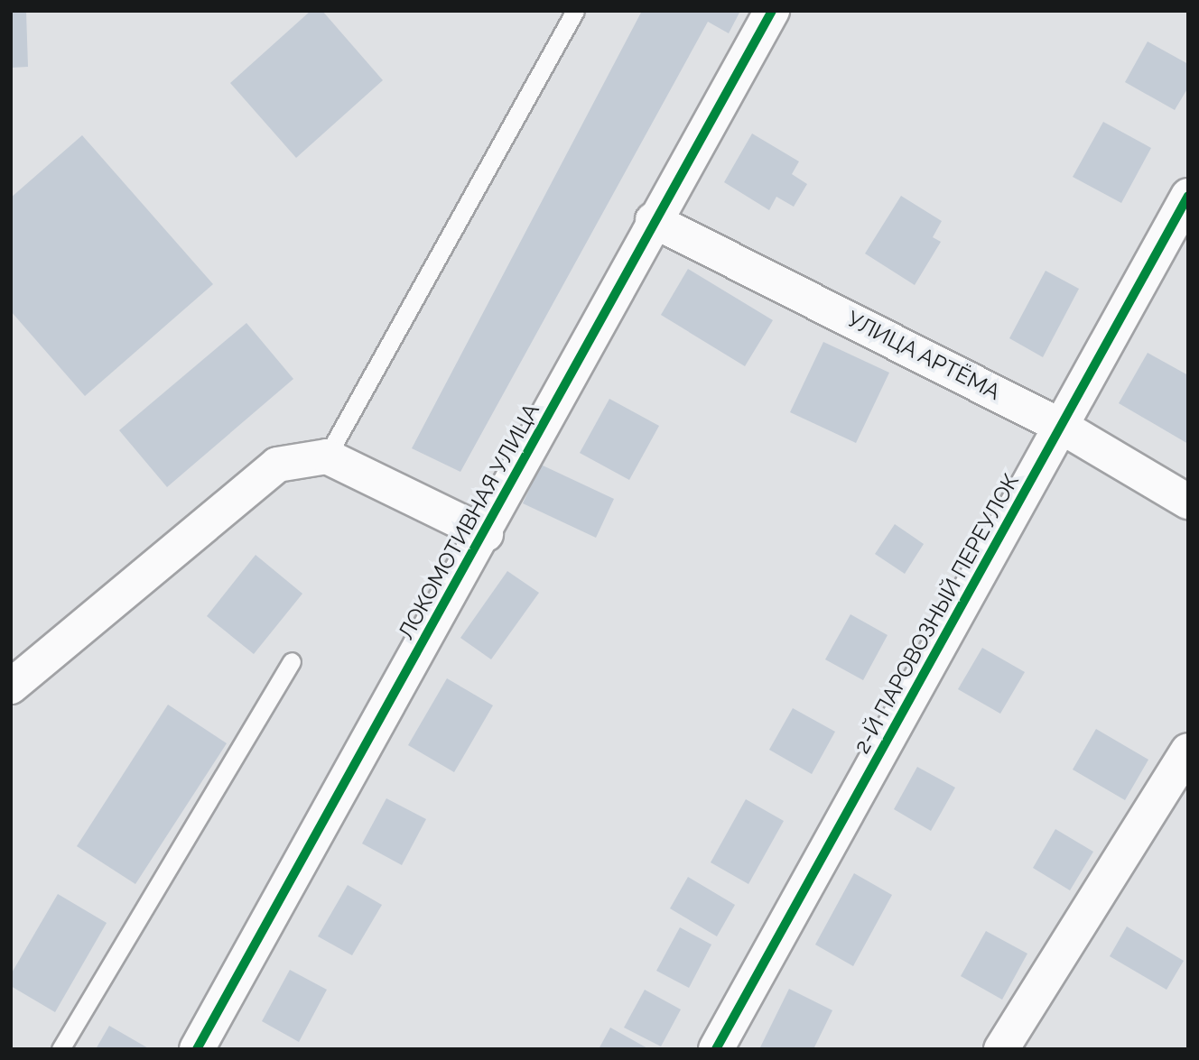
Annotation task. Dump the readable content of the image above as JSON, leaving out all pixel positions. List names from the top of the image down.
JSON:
{
  "streets": {
    "street": ["УЛИЦА АРТЁМА", "ЛОКОМОТИВНАЯ УЛИЦА", "2-Й ПАРОВОЗНЫЙ ПЕРЕУЛОК"]
  },
  "crossings": [
    ["УЛИЦА АРТЁМА", "ЛОКОМОТИВНАЯ УЛИЦА"],
    ["УЛИЦА АРТЁМА", "2-Й ПАРОВОЗНЫЙ ПЕРЕУЛОК"]
  ]
}
